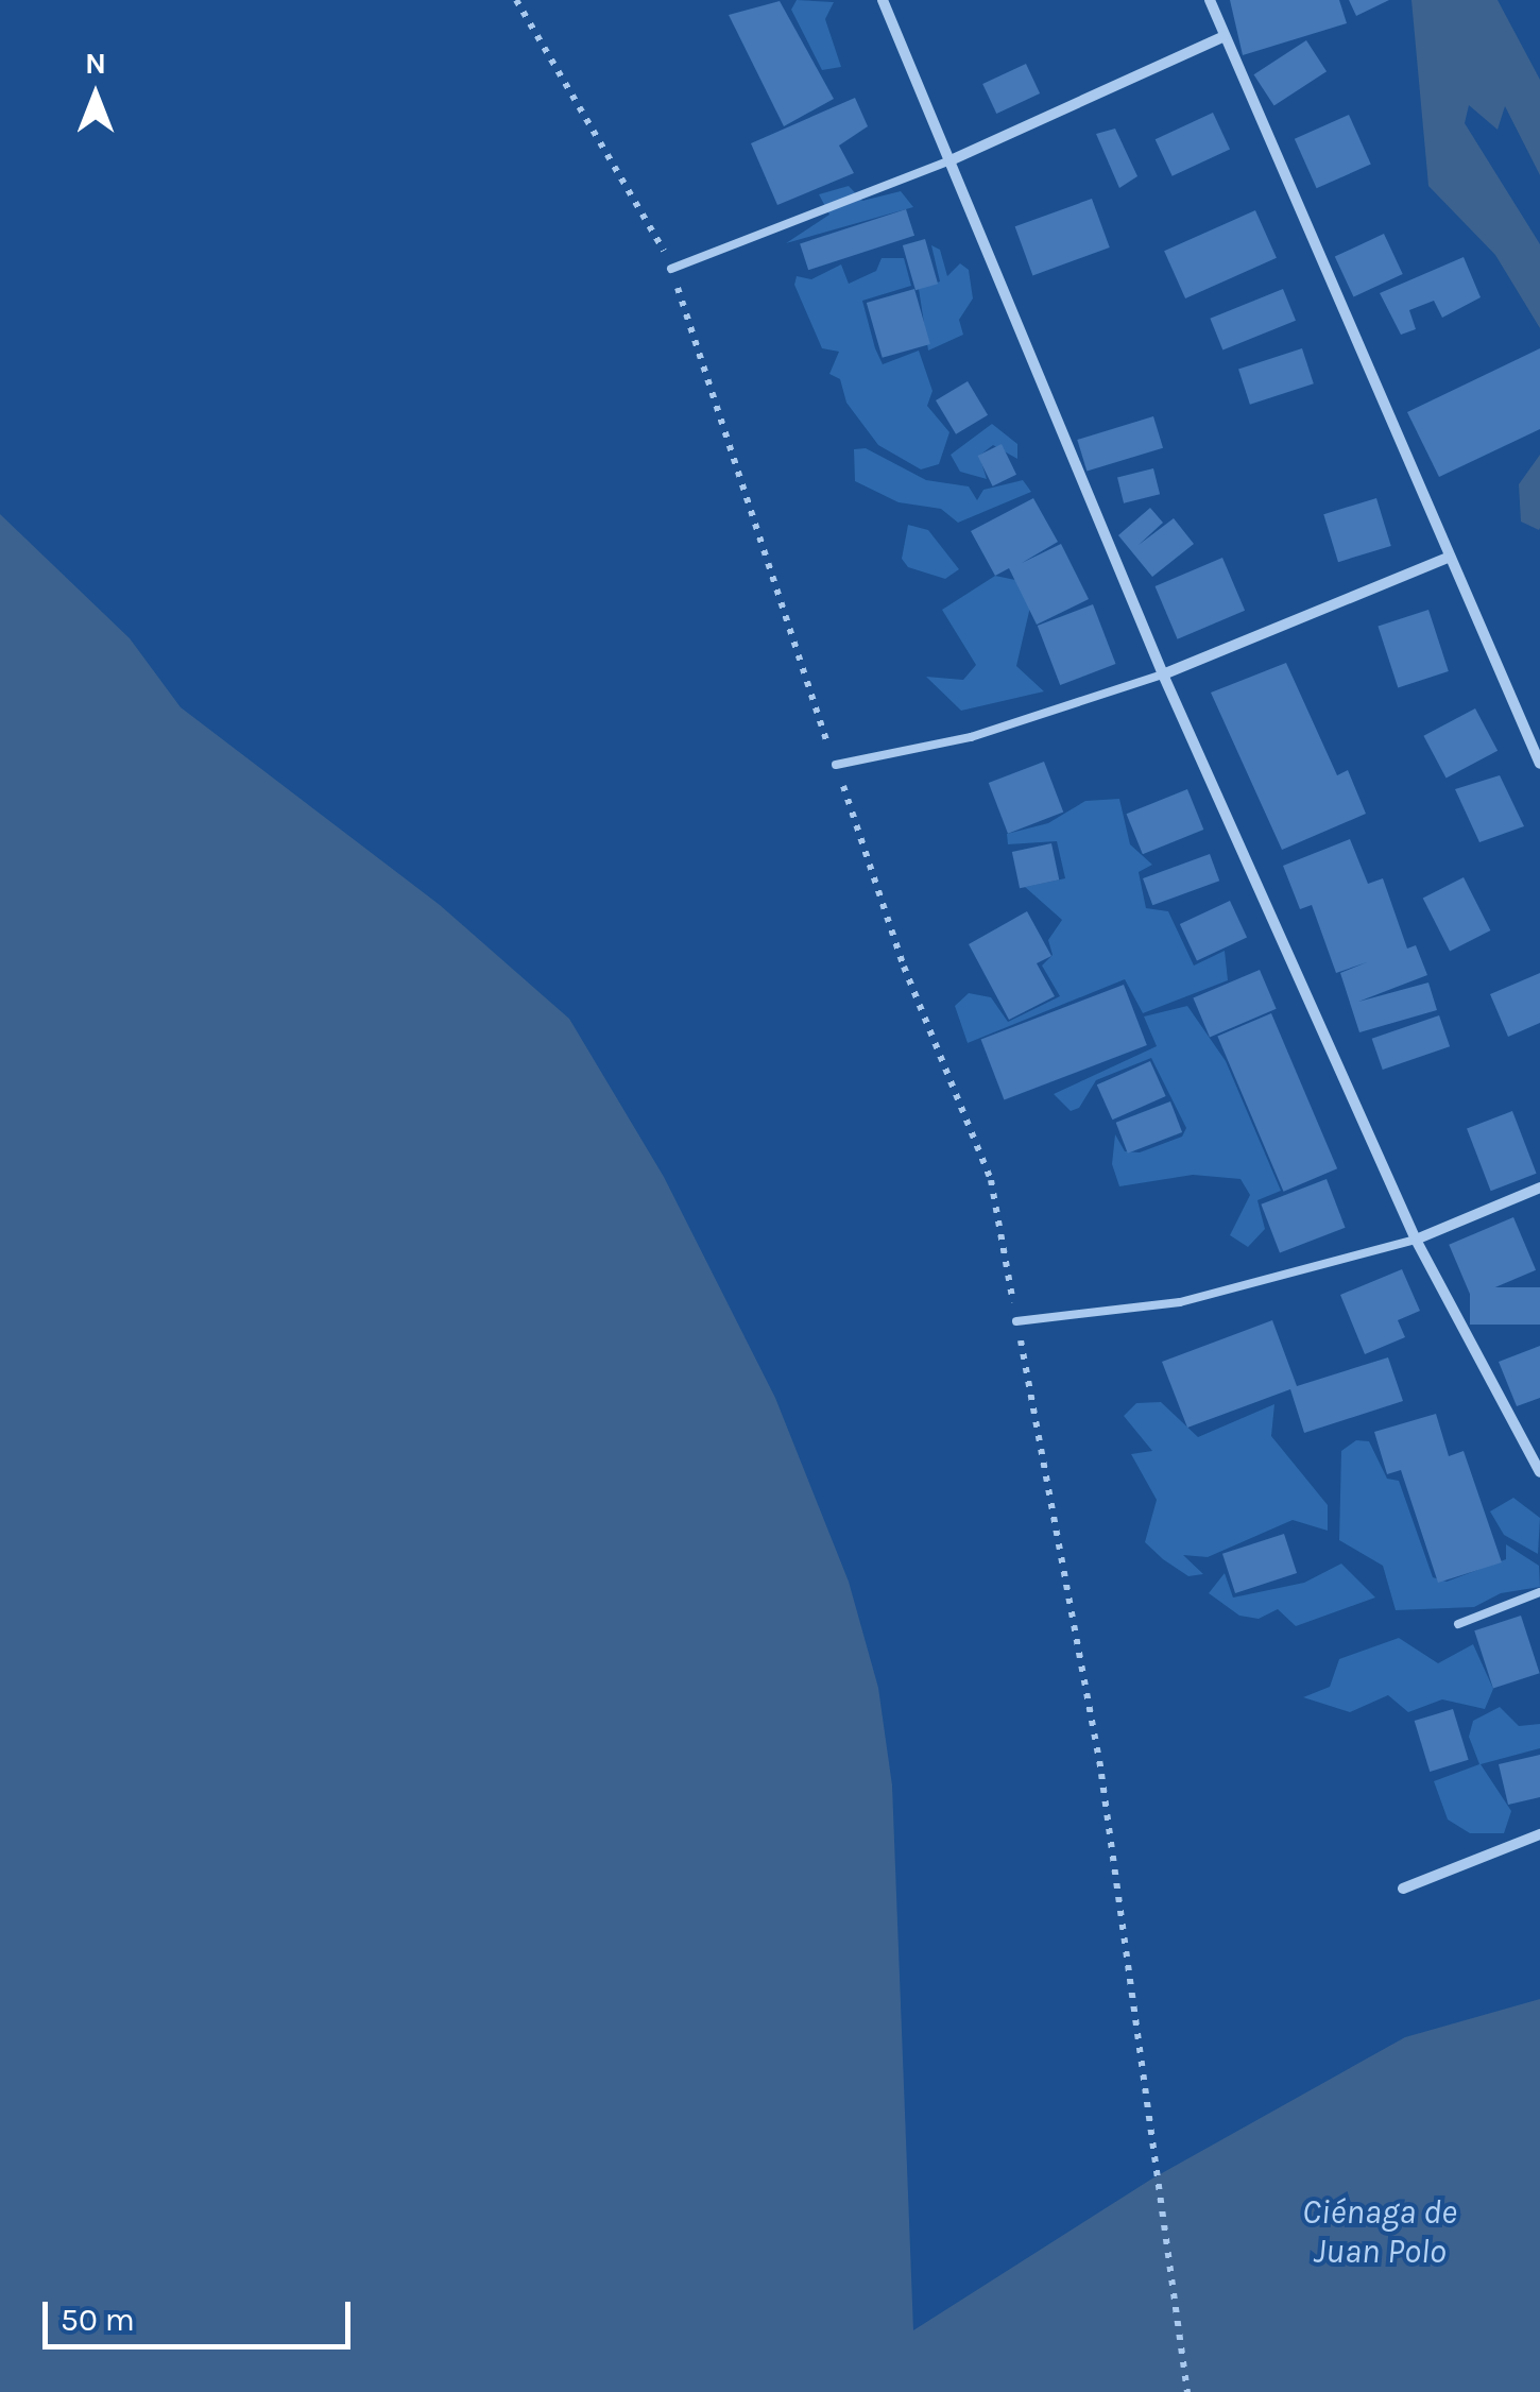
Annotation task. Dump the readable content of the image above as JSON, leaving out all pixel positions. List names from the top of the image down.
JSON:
{
  "water": ["Ciénaga de Juan Polo"],
  "scale_bar": "50 m",
  "north": "top"
}
